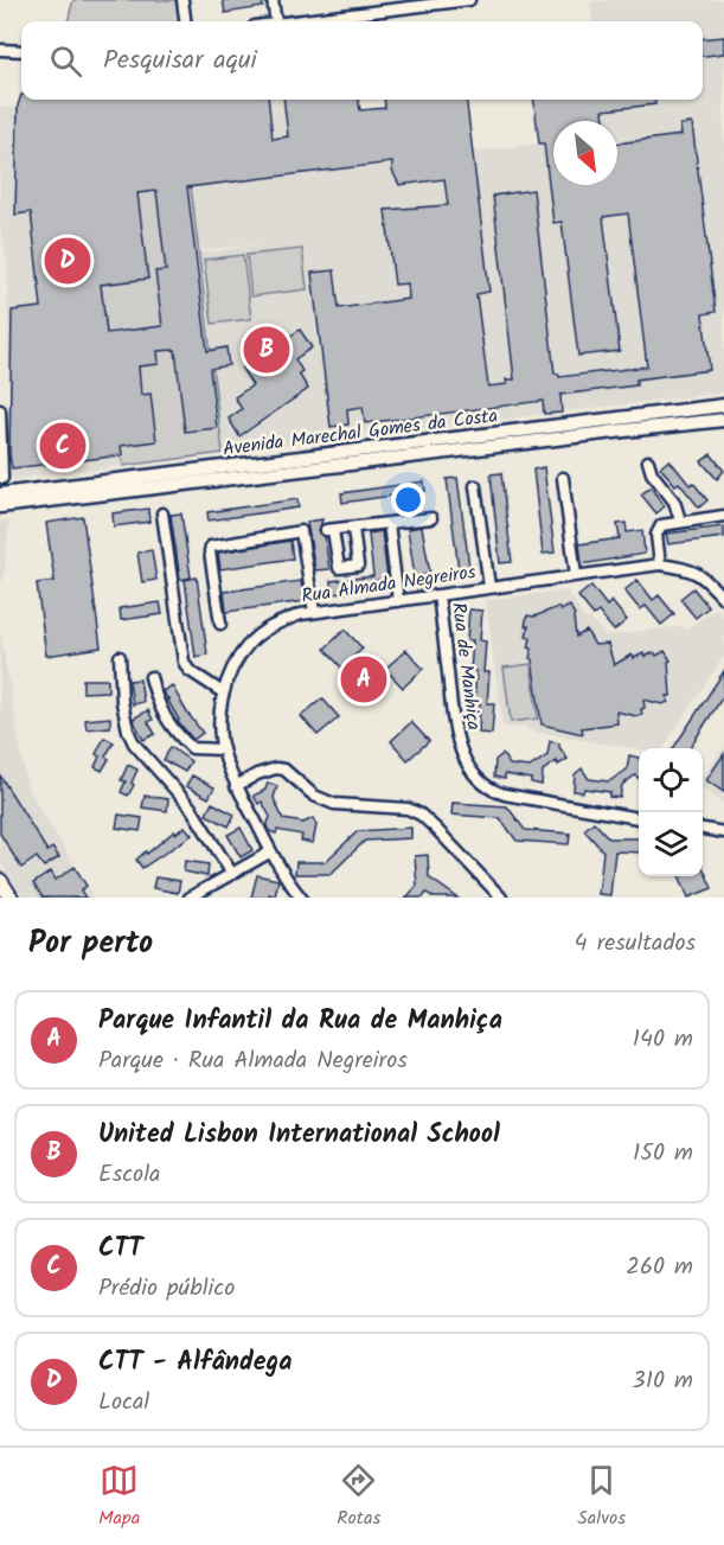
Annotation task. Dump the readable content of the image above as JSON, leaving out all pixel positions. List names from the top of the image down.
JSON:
{
  "streets": {
    "main road": ["Avenida Marechal Gomes da Costa"],
    "street": ["Rua Almada Negreiros", "Rua de Manhiça"]
  },
  "crossings": [
    ["Rua Almada Negreiros", "Rua de Manhiça"]
  ],
  "north": "bottom right",
  "page": {
    "search": "Pesquisar aqui",
    "pins": [
      "D",
      "B",
      "C",
      "A"
    ],
    "heading": ["Por perto", "4 resultados"],
    "list": [
      {
        "mark": "A",
        "name": "Parque Infantil da Rua de Manhiça",
        "note": "Parque · Rua Almada Negreiros",
        "value": "140 m"
      },
      {
        "mark": "B",
        "name": "United Lisbon International School",
        "note": "Escola",
        "value": "150 m"
      },
      {
        "mark": "C",
        "name": "CTT",
        "note": "Prédio público",
        "value": "260 m"
      },
      {
        "mark": "D",
        "name": "CTT - Alfândega",
        "note": "Local",
        "value": "310 m"
      }
    ],
    "nav": ["Mapa", "Rotas", "Salvos"]
  }
}
